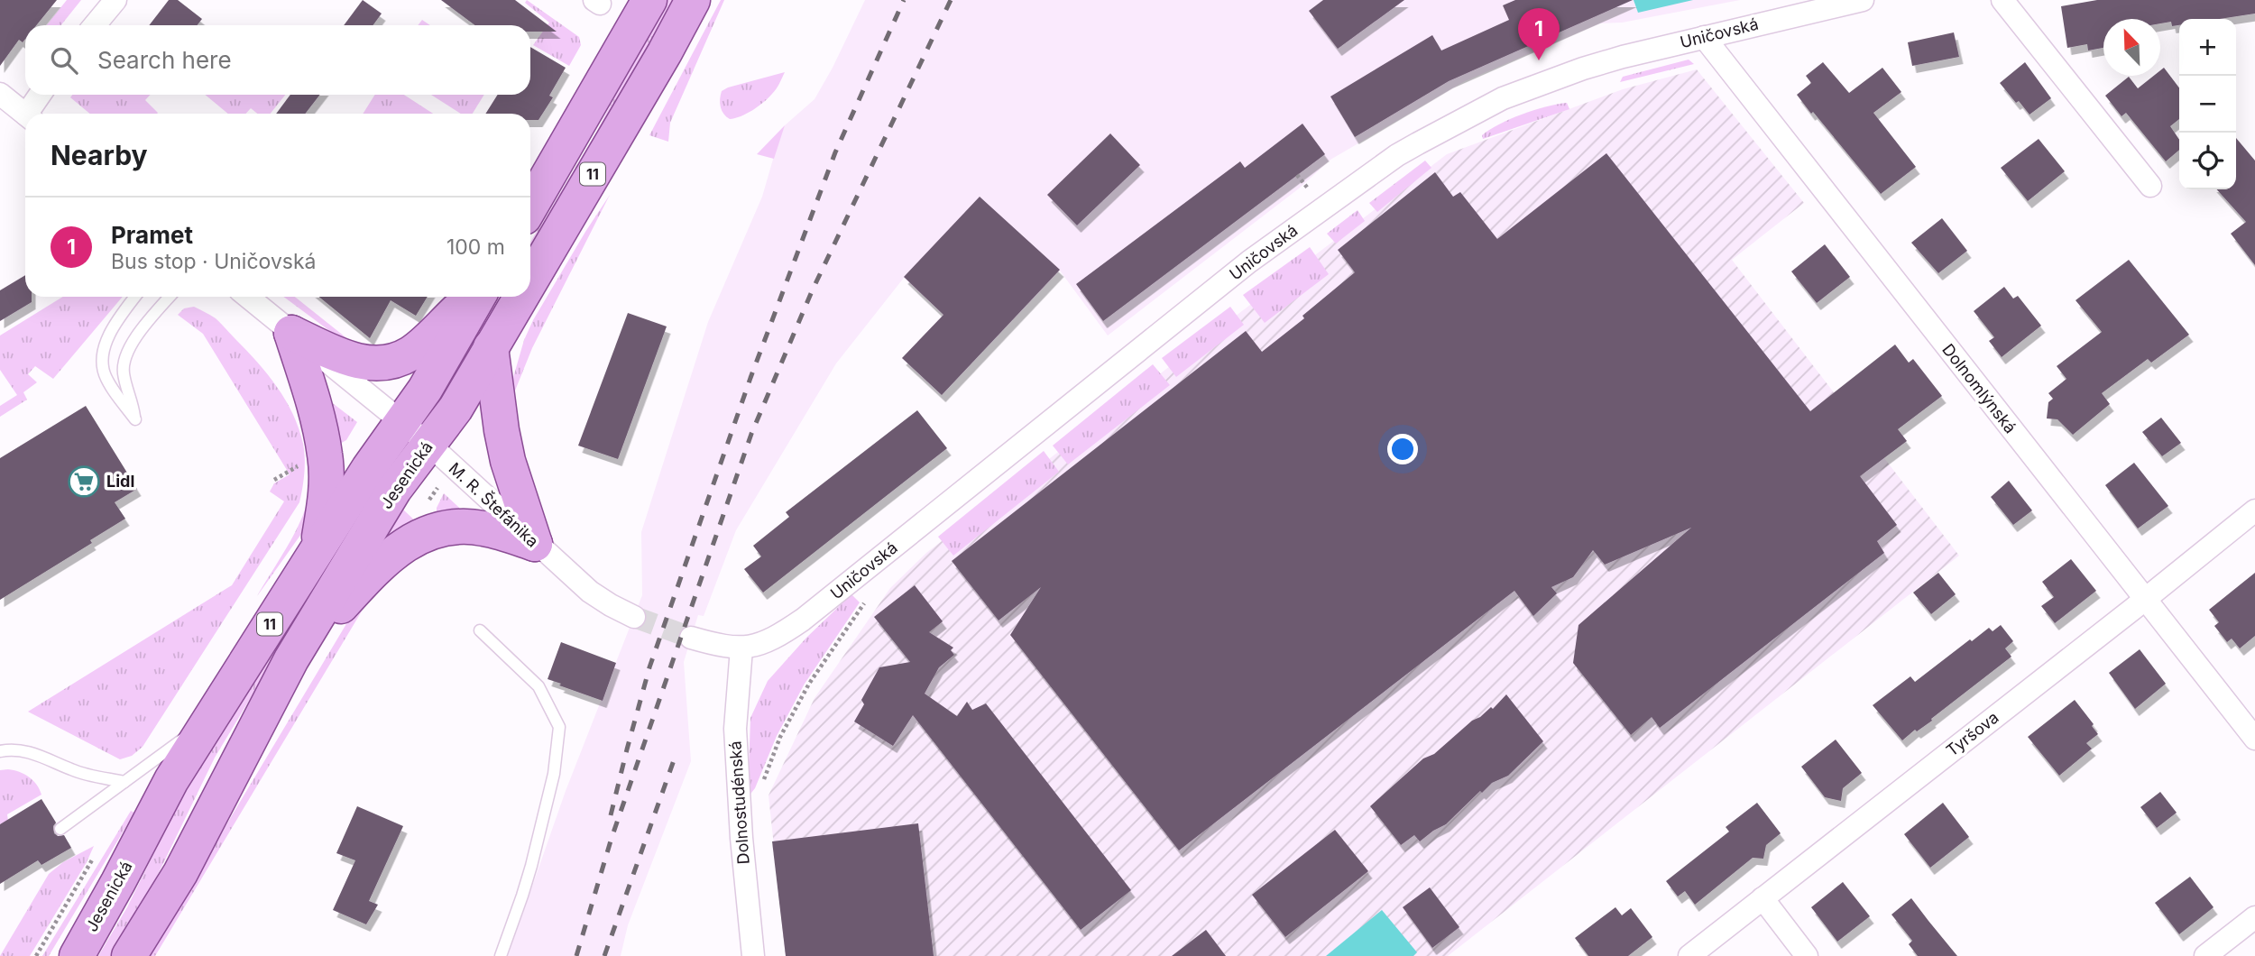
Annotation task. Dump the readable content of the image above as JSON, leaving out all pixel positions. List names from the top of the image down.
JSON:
{
  "streets": {
    "main road": ["11", "Jesenická"],
    "street": [
      "Uničovská",
      "Dolnomlýnská",
      "M. R. Štefánika",
      "Tyršova",
      "Dolnostudénská"
    ]
  },
  "crossings": [
    ["Uničovská", "Dolnomlýnská"],
    ["Uničovská", "Dolnostudénská"],
    ["Dolnomlýnská", "Tyršova"],
    ["Jesenická", "M. R. Štefánika"]
  ],
  "places": {
    "supermarket": ["Lidl"]
  },
  "north": "top left",
  "page": {
    "pins": "1",
    "map_buttons": ["+", "−"],
    "search": "Search here",
    "heading": "Nearby",
    "list": [
      {
        "mark": "1",
        "name": "Pramet",
        "note": "Bus stop · Uničovská",
        "value": "100 m"
      }
    ]
  }
}
